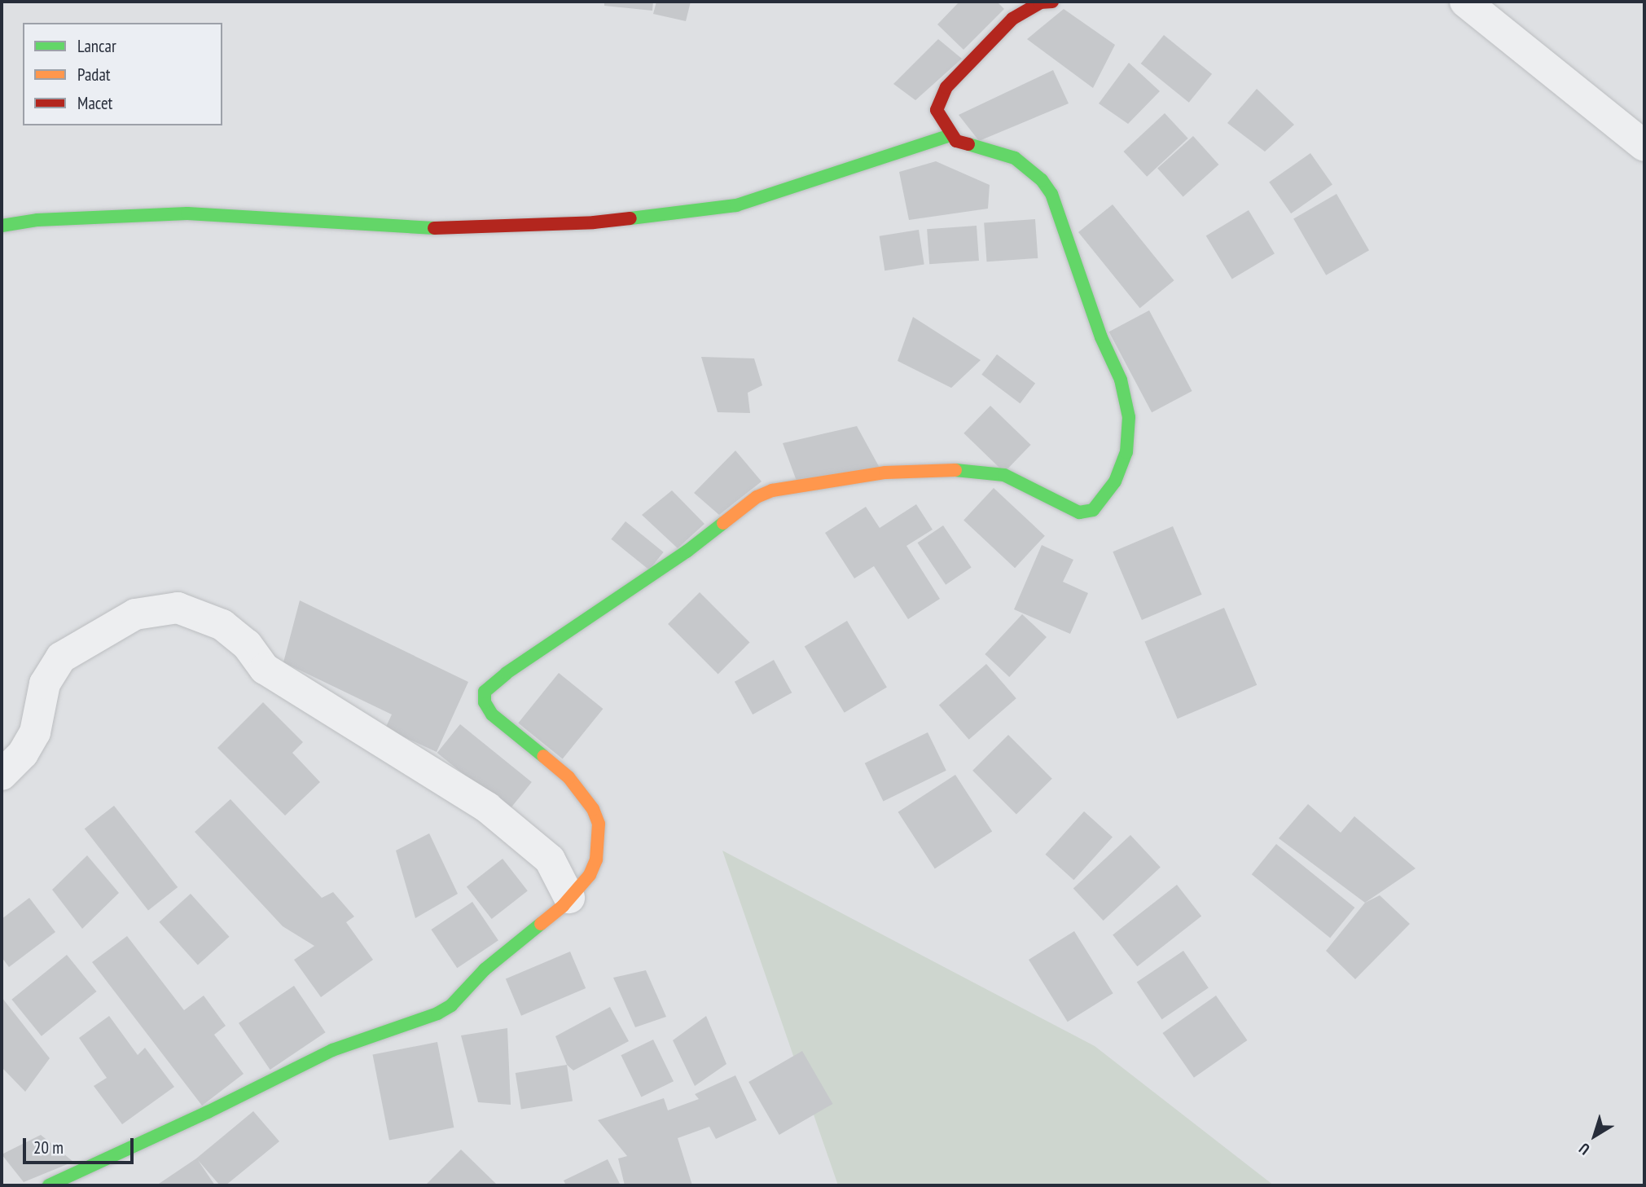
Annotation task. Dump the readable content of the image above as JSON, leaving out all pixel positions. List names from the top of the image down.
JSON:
{
  "legend": ["Lancar", "Padat", "Macet"],
  "scale_bar": "20 m",
  "north": "bottom left"
}
